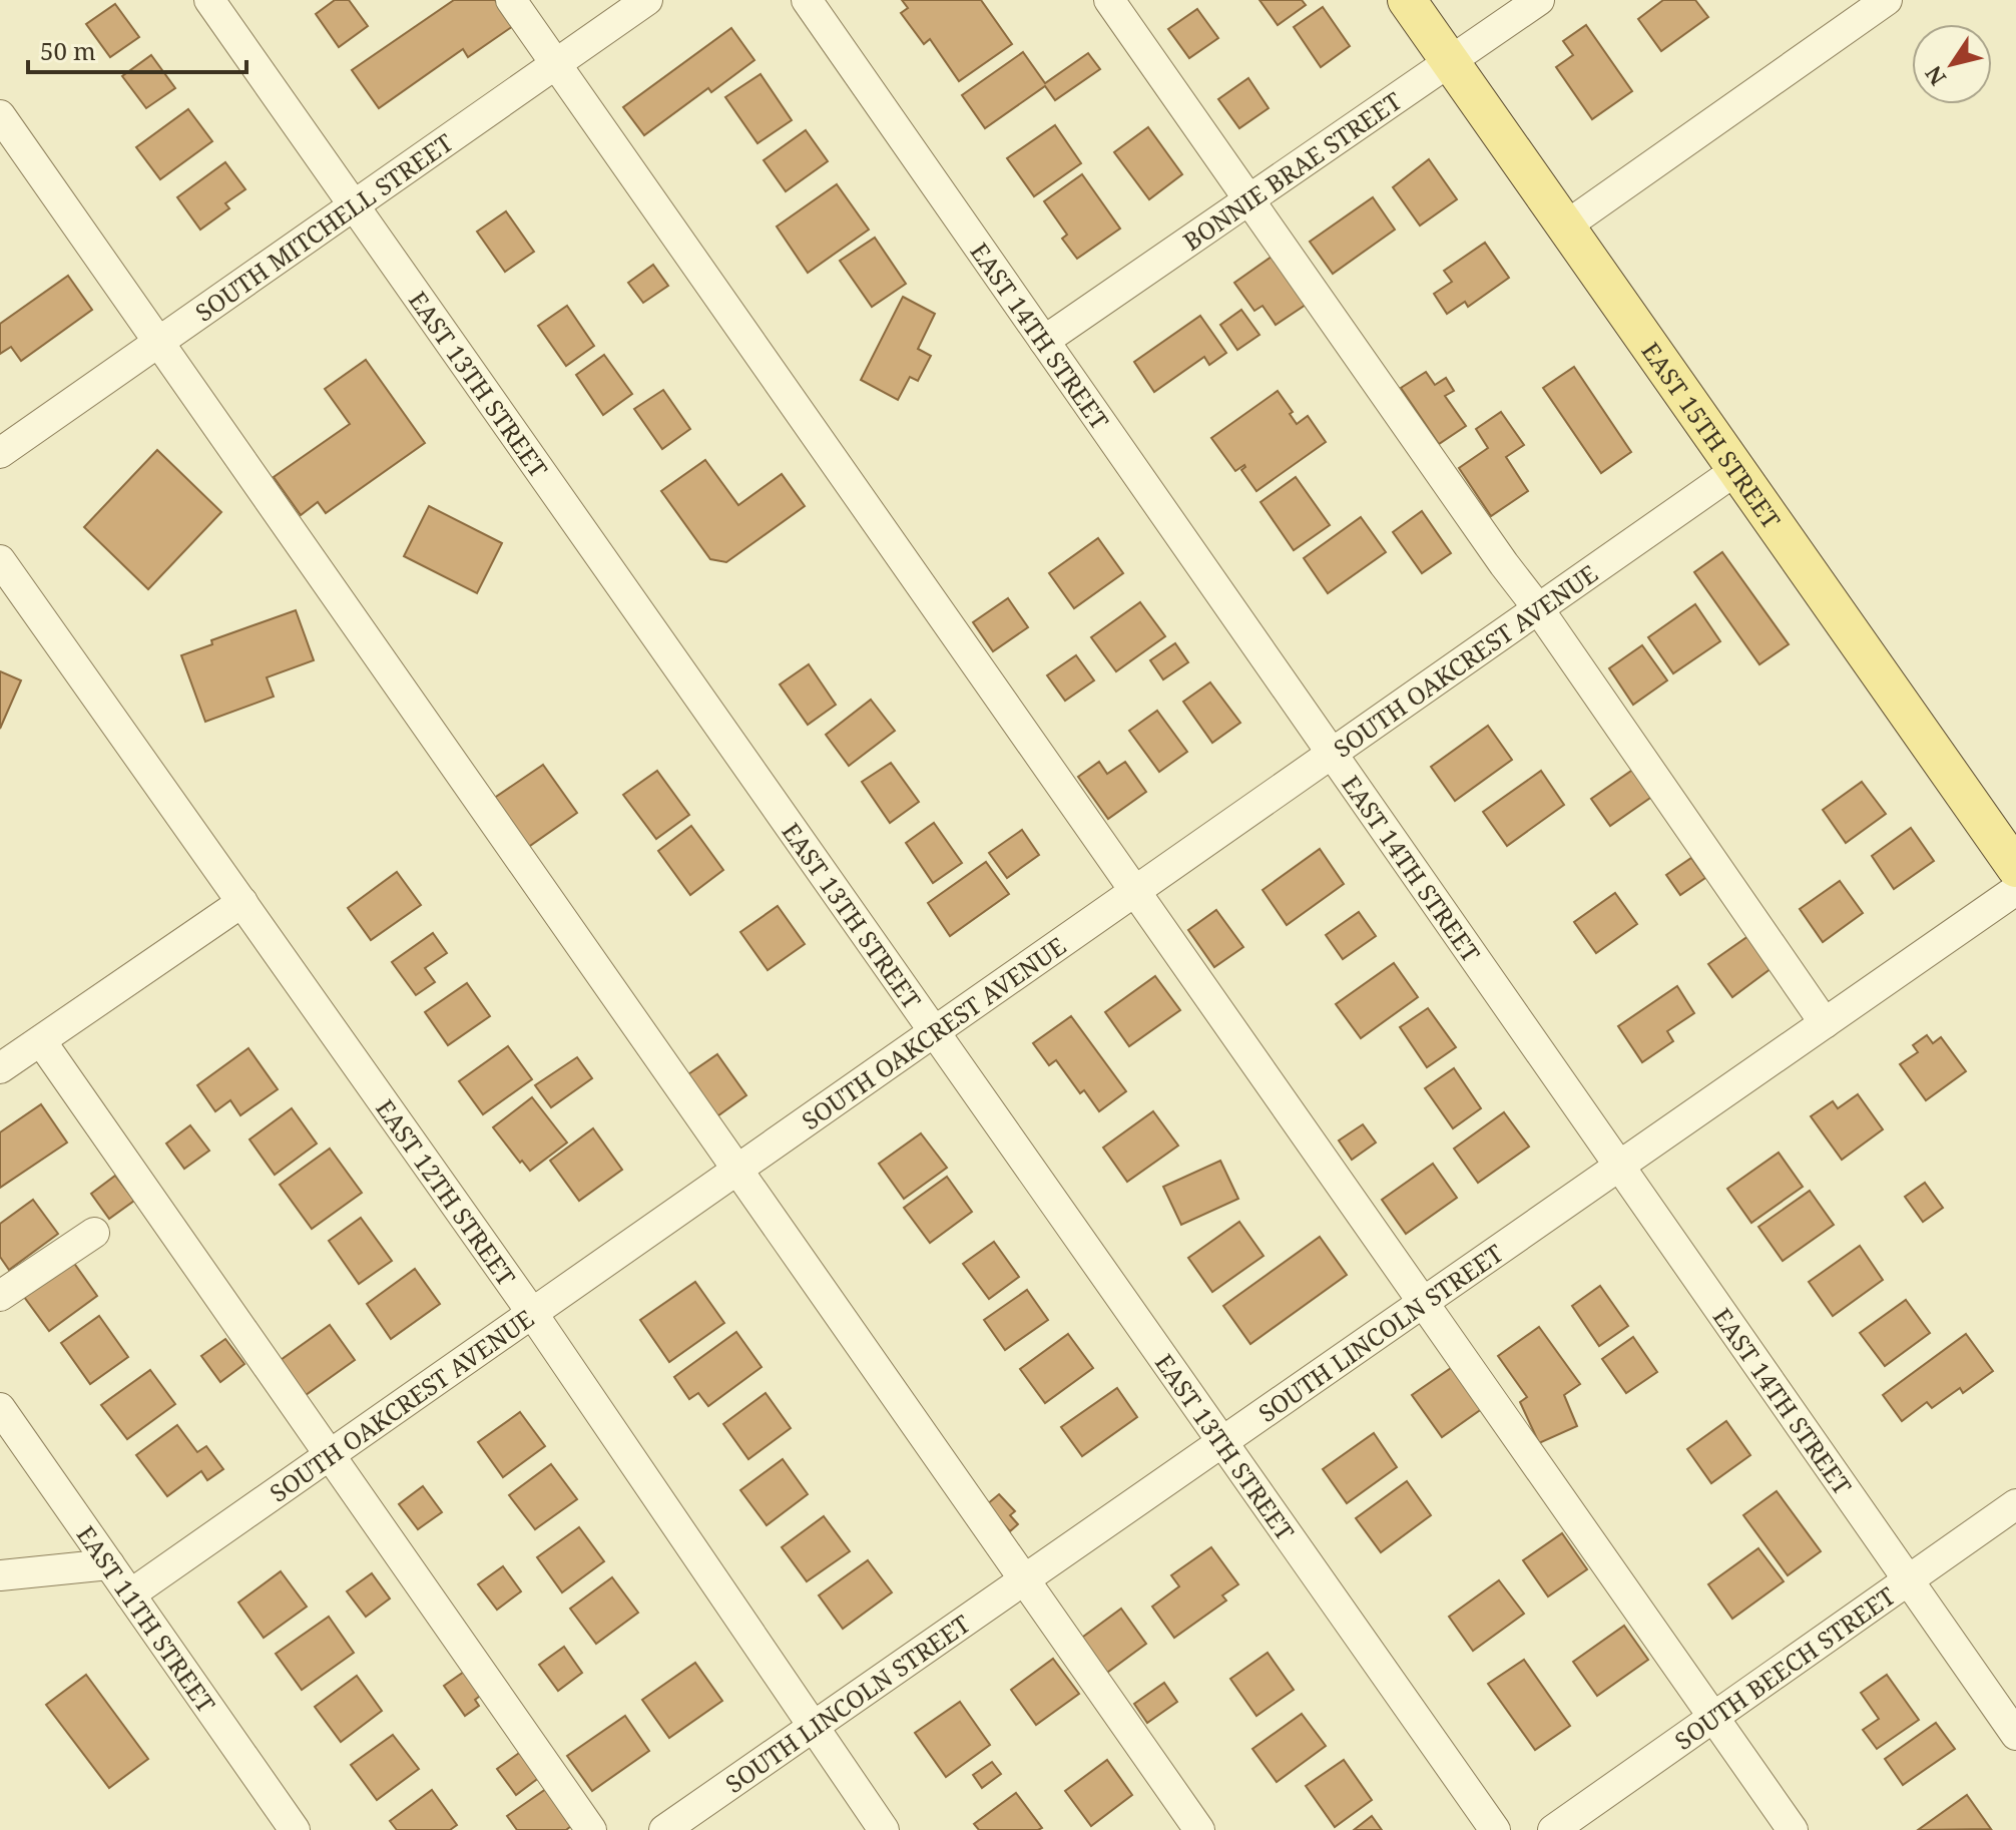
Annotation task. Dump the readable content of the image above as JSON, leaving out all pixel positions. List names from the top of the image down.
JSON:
{
  "streets": {
    "main road": ["EAST 15TH STREET"],
    "street": [
      "BONNIE BRAE STREET",
      "SOUTH MITCHELL STREET",
      "EAST 14TH STREET",
      "EAST 13TH STREET",
      "SOUTH OAKCREST AVENUE",
      "EAST 12TH STREET",
      "SOUTH LINCOLN STREET",
      "EAST 11TH STREET",
      "SOUTH BEECH STREET"
    ]
  },
  "crossings": [
    ["BONNIE BRAE STREET", "EAST 14TH STREET"],
    ["BONNIE BRAE STREET", "EAST 15TH STREET"],
    ["SOUTH MITCHELL STREET", "EAST 13TH STREET"],
    ["EAST 14TH STREET", "SOUTH OAKCREST AVENUE"],
    ["EAST 14TH STREET", "SOUTH LINCOLN STREET"],
    ["EAST 14TH STREET", "SOUTH BEECH STREET"],
    ["EAST 13TH STREET", "SOUTH OAKCREST AVENUE"],
    ["EAST 13TH STREET", "SOUTH LINCOLN STREET"],
    ["EAST 15TH STREET", "SOUTH OAKCREST AVENUE"],
    ["SOUTH OAKCREST AVENUE", "EAST 12TH STREET"],
    ["SOUTH OAKCREST AVENUE", "EAST 11TH STREET"],
    ["EAST 12TH STREET", "SOUTH LINCOLN STREET"]
  ],
  "scale_bar": "50 m",
  "north": "bottom left"
}
